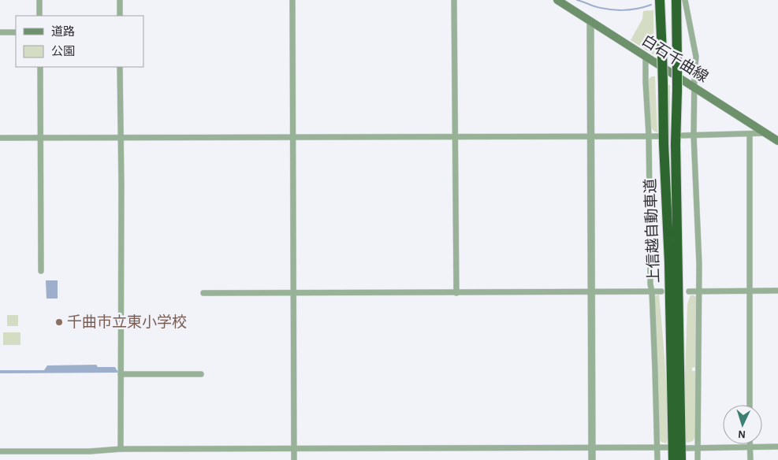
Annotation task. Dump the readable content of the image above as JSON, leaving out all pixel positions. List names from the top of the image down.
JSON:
{
  "streets": {
    "highway": ["上信越自動車道"],
    "main road": ["白石千曲線"]
  },
  "places": ["千曲市立東小学校"],
  "legend": ["道路", "公園"],
  "north": "bottom"
}
